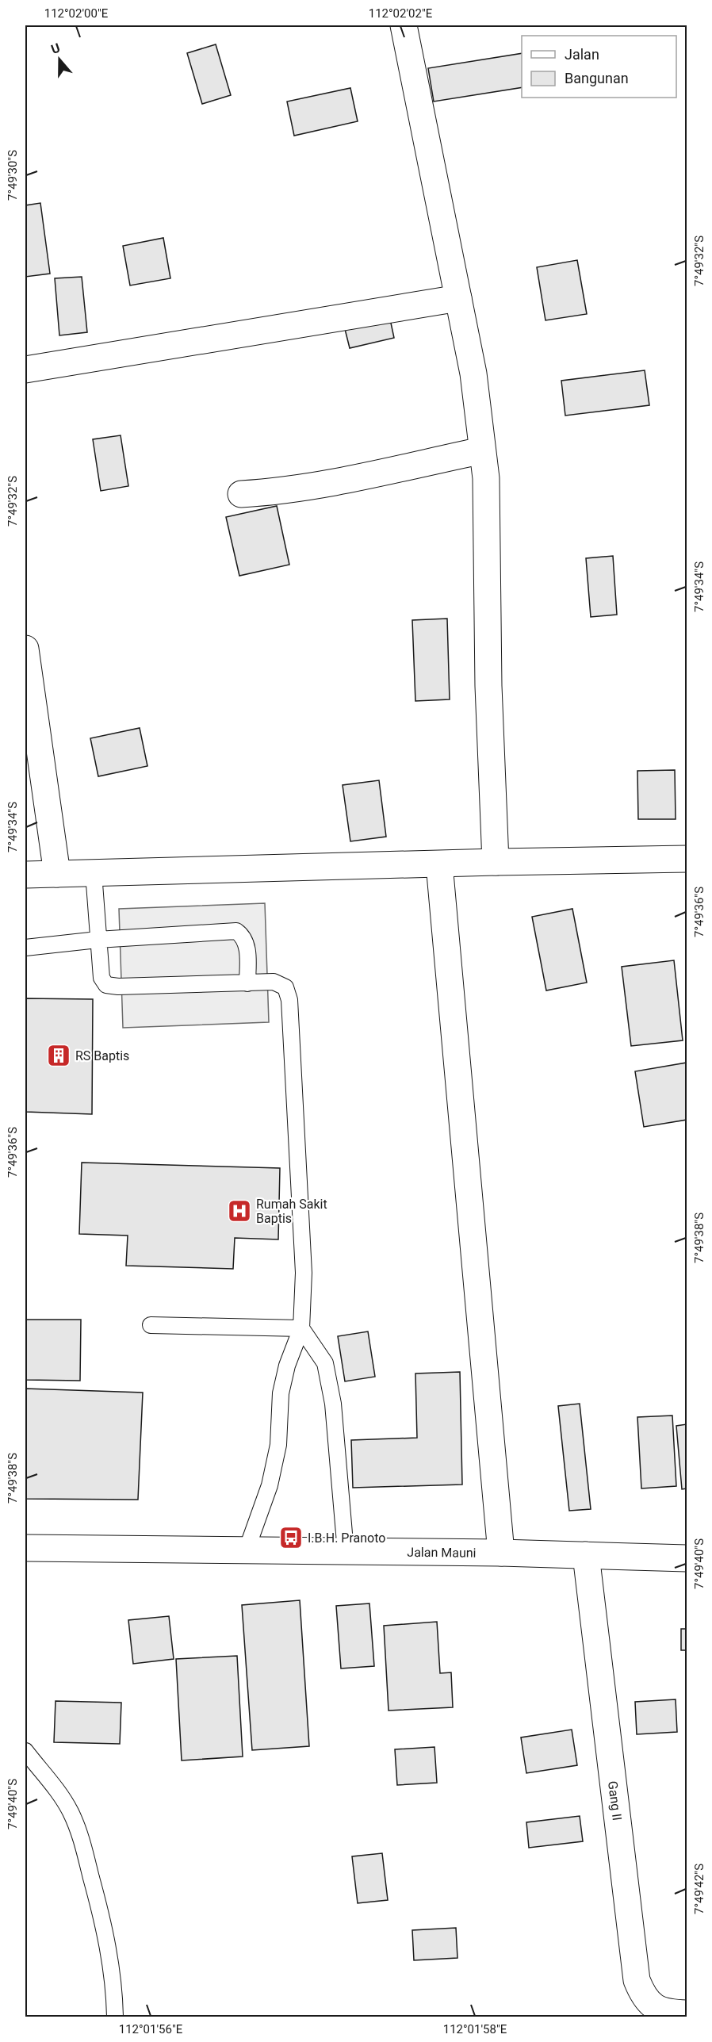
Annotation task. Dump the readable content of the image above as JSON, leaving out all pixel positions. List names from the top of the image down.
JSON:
{
  "streets": {
    "street": ["Jalan Mauni", "Gang II"]
  },
  "crossings": [
    ["Jalan Mauni", "Gang II"]
  ],
  "places": {
    "building": ["RS Baptis"],
    "hospital": ["Rumah Sakit Baptis"],
    "bus stop": ["I.B.H. Pranoto"]
  },
  "legend": ["Jalan", "Bangunan"],
  "north": "top",
  "coordinates": [
    "112°02'00\"E",
    "112°02'02\"E",
    "7°49'30\"S",
    "7°49'32\"S",
    "7°49'34\"S",
    "7°49'36\"S",
    "7°49'38\"S",
    "7°49'40\"S",
    "7°49'42\"S",
    "112°01'56\"E",
    "112°01'58\"E"
  ]
}
